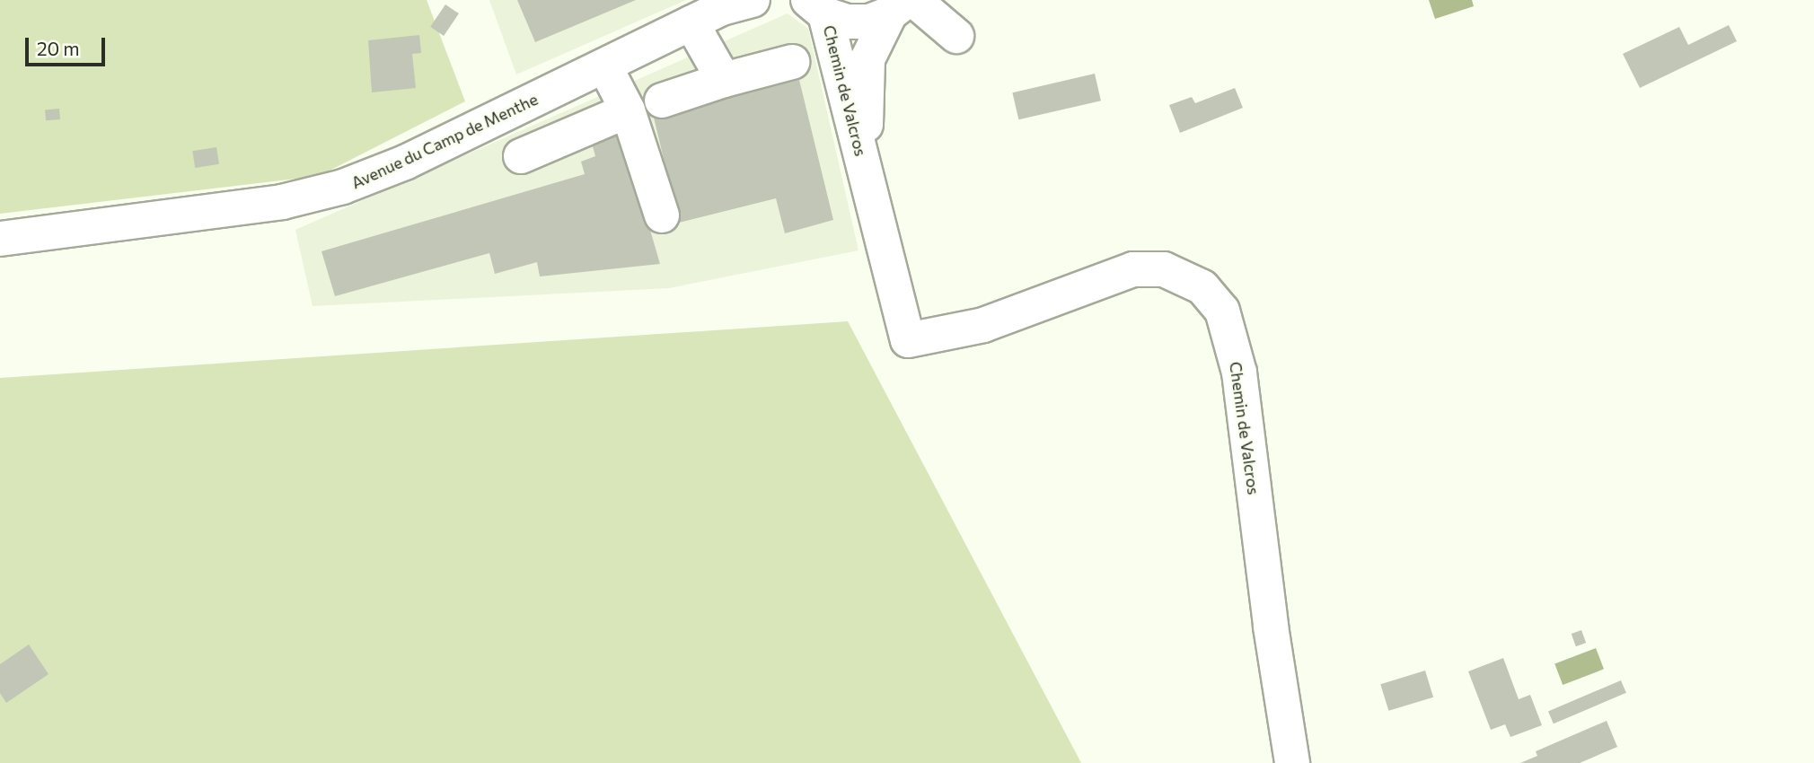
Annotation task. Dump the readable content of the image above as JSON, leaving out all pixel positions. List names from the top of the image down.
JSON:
{
  "streets": {
    "street": ["Chemin de Valcros", "Avenue du Camp de Menthe"]
  },
  "scale_bar": "20 m"
}
